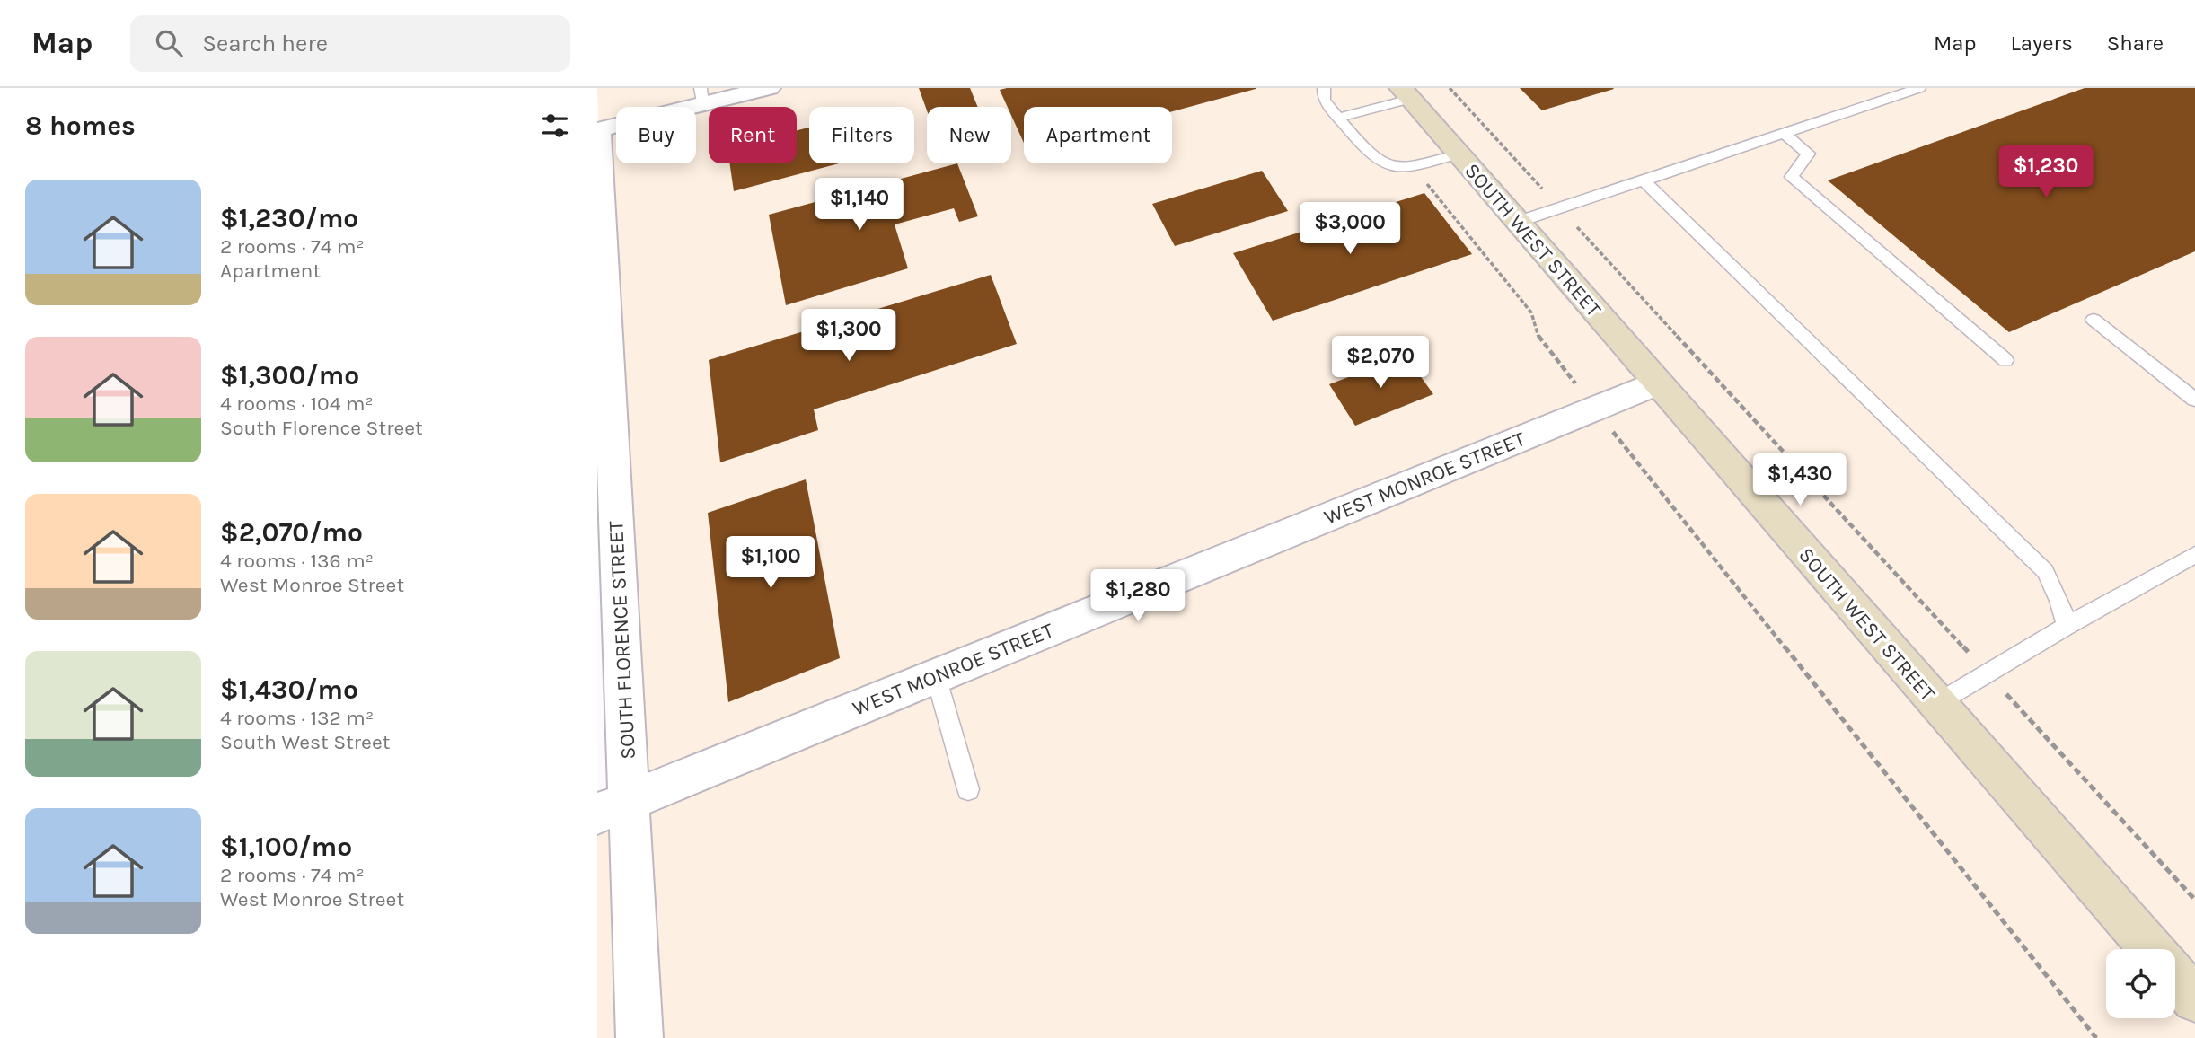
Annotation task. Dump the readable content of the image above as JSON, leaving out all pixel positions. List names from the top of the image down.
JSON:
{
  "streets": {
    "main road": ["SOUTH WEST STREET"],
    "street": ["WEST MONROE STREET", "SOUTH FLORENCE STREET"]
  },
  "crossings": [
    ["SOUTH WEST STREET", "WEST MONROE STREET"],
    ["WEST MONROE STREET", "SOUTH FLORENCE STREET"]
  ],
  "page": {
    "header": "Map",
    "search": "Search here",
    "nav": ["Map", "Layers", "Share"],
    "heading": "8 homes",
    "chip": [
      "Buy",
      "Rent",
      "Filters",
      "New",
      "Apartment"
    ],
    "price": [
      "$1,230",
      "$1,140",
      "$3,000",
      "$1,300",
      "$2,070",
      "$1,430",
      "$1,100",
      "$1,280"
    ],
    "list": [
      {
        "name": "$1,230/mo",
        "note": "2 rooms · 74 m² · Apartment"
      },
      {
        "name": "$1,300/mo",
        "note": "4 rooms · 104 m² · South Florence Street"
      },
      {
        "name": "$2,070/mo",
        "note": "4 rooms · 136 m² · West Monroe Street"
      },
      {
        "name": "$1,430/mo",
        "note": "4 rooms · 132 m² · South West Street"
      },
      {
        "name": "$1,100/mo",
        "note": "2 rooms · 74 m² · West Monroe Street"
      }
    ]
  }
}
